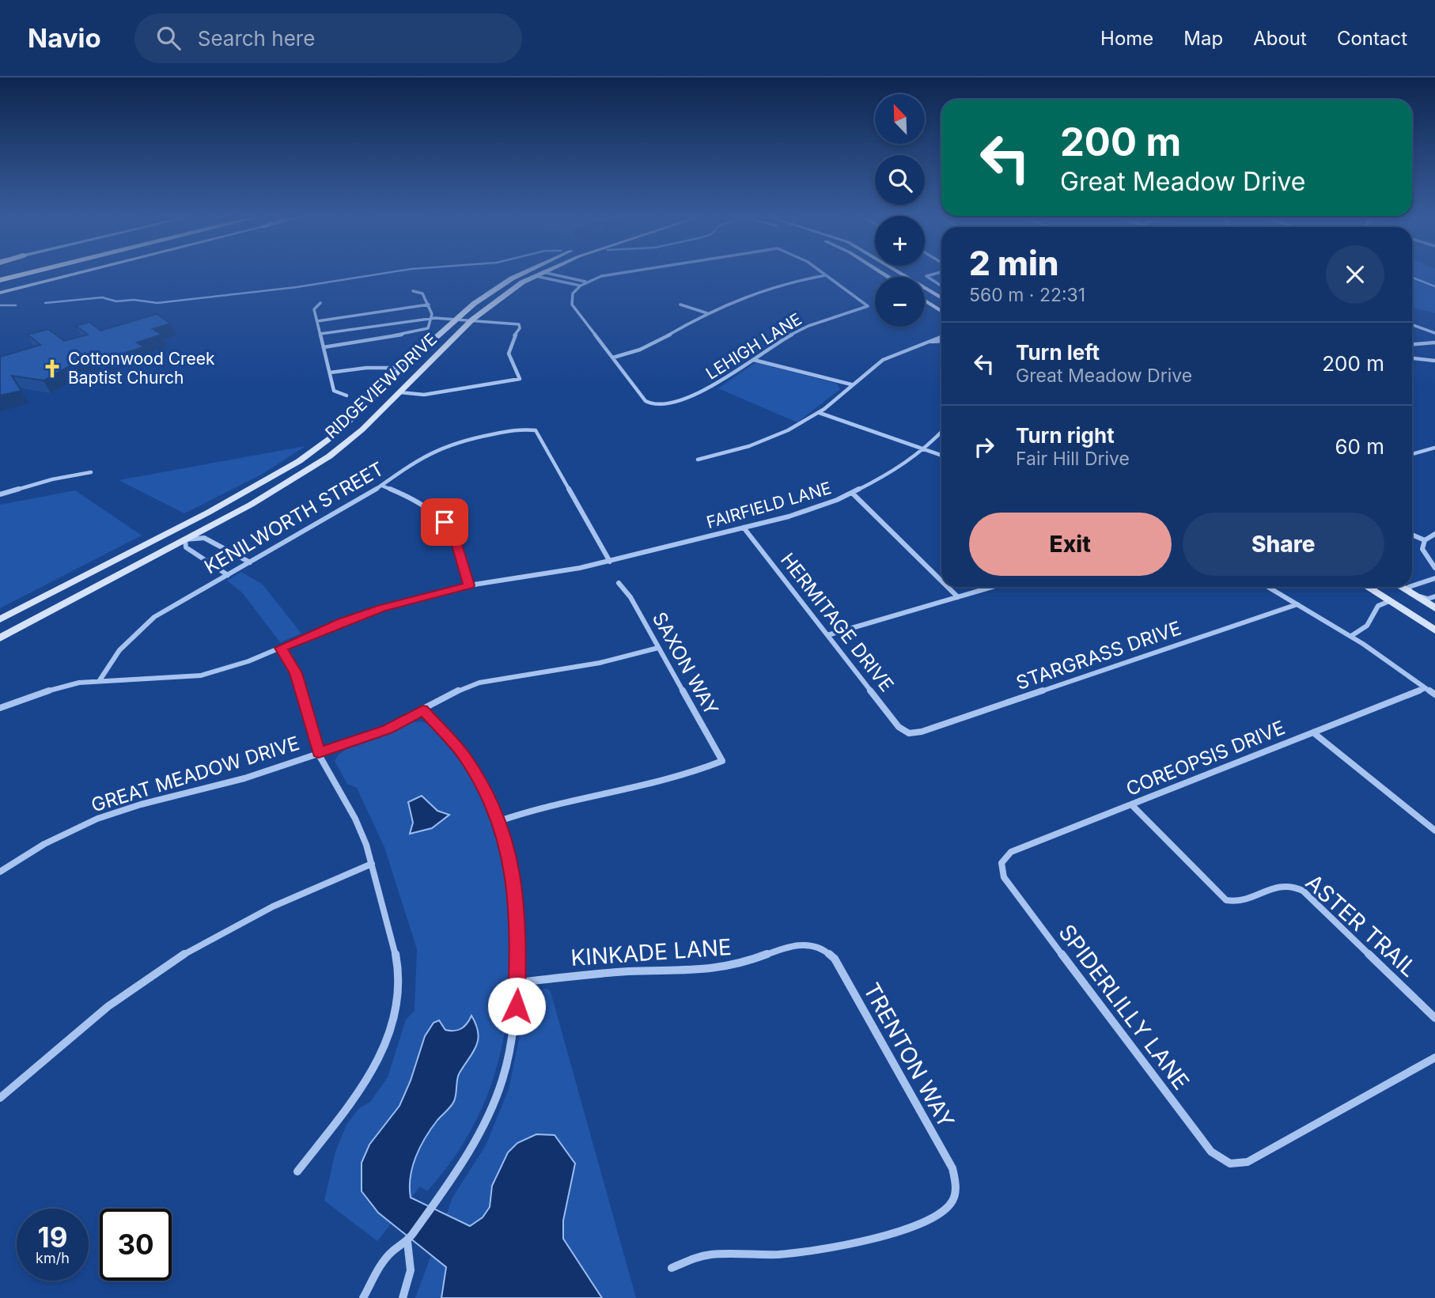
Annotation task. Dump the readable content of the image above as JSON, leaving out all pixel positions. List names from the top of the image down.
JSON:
{
  "streets": {
    "main road": ["RIDGEVIEW DRIVE"],
    "street": [
      "LEHIGH LANE",
      "FAIRFIELD LANE",
      "KENILWORTH STREET",
      "HERMITAGE DRIVE",
      "STARGRASS DRIVE",
      "SAXON WAY",
      "COREOPSIS DRIVE",
      "GREAT MEADOW DRIVE",
      "ASTER TRAIL",
      "KINKADE LANE",
      "SPIDERLILLY LANE",
      "TRENTON WAY"
    ]
  },
  "crossings": [
    ["FAIRFIELD LANE", "KENILWORTH STREET"],
    ["FAIRFIELD LANE", "HERMITAGE DRIVE"],
    ["HERMITAGE DRIVE", "STARGRASS DRIVE"],
    ["SAXON WAY", "GREAT MEADOW DRIVE"],
    ["COREOPSIS DRIVE", "ASTER TRAIL"],
    ["COREOPSIS DRIVE", "SPIDERLILLY LANE"],
    ["KINKADE LANE", "TRENTON WAY"]
  ],
  "places": {
    "church": ["Cottonwood Creek Baptist Church"]
  },
  "north": "top left",
  "page": {
    "header": "Navio",
    "search": "Search here",
    "nav": [
      "Home",
      "Map",
      "About",
      "Contact"
    ],
    "map_buttons": ["+", "−"],
    "turn": ["200 m", "Great Meadow Drive"],
    "heading": ["2 min", "560 m · 22:31"],
    "list": [
      {
        "name": "Turn left",
        "note": "Great Meadow Drive",
        "value": "200 m"
      },
      {
        "name": "Turn right",
        "note": "Fair Hill Drive",
        "value": "60 m"
      }
    ],
    "buttons": ["Exit", "Share"],
    "speed": "19 km/h",
    "limit": "30"
  }
}
